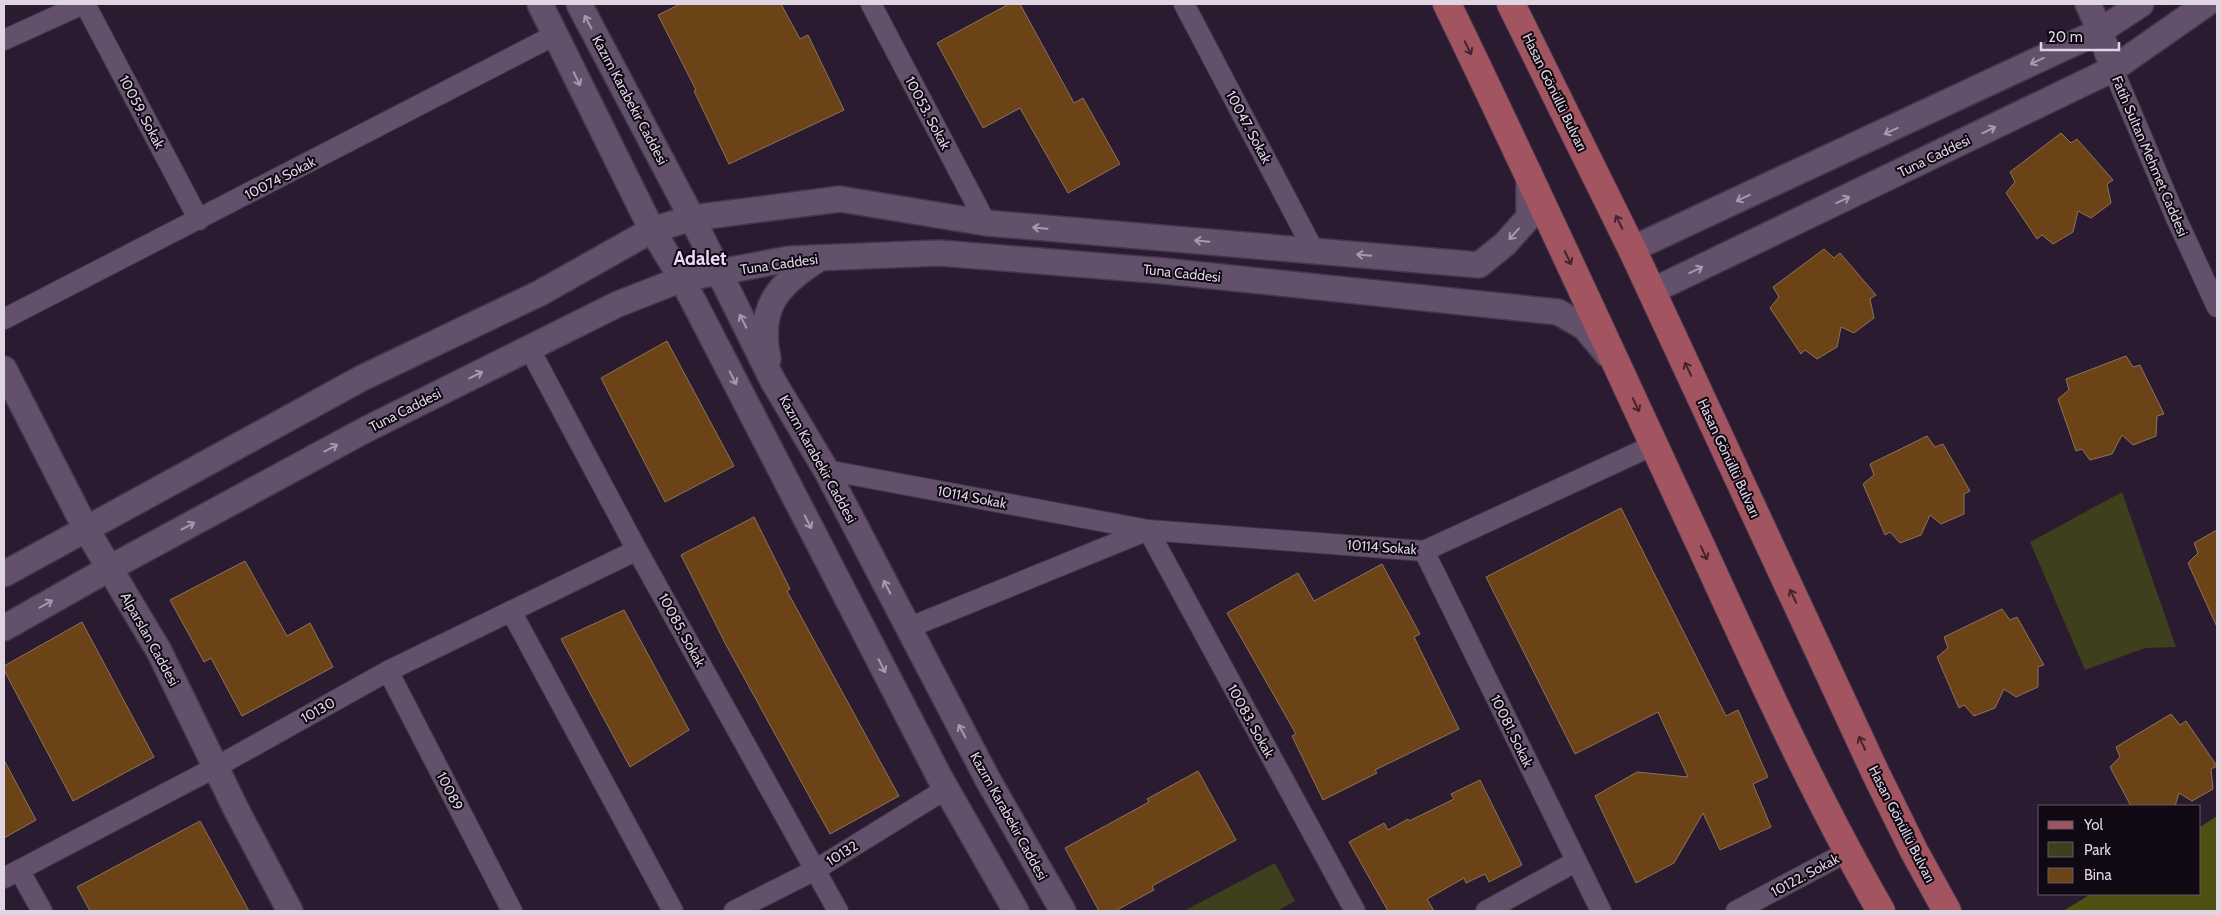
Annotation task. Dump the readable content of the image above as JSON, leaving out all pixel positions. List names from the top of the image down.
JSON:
{
  "streets": {
    "main road": ["Hasan Gönüllü Bulvarı"],
    "street": [
      "Kazım Karabekir Caddesi",
      "10059. Sokak",
      "10053. Sokak",
      "10047. Sokak",
      "Tuna Caddesi",
      "Fatih Sultan Mehmet Caddesi",
      "10074 Sokak",
      "10114 Sokak",
      "10085. Sokak",
      "Alparslan Caddesi",
      "10130",
      "10083. Sokak",
      "10081. Sokak",
      "10089",
      "10132",
      "10122. Sokak"
    ]
  },
  "crossings": [
    ["Hasan Gönüllü Bulvarı", "Tuna Caddesi"],
    ["Kazım Karabekir Caddesi", "Tuna Caddesi"],
    ["Kazım Karabekir Caddesi", "10114 Sokak"],
    ["10059. Sokak", "10074 Sokak"],
    ["Tuna Caddesi", "Fatih Sultan Mehmet Caddesi"],
    ["Tuna Caddesi", "10085. Sokak"],
    ["Tuna Caddesi", "Alparslan Caddesi"],
    ["10114 Sokak", "10083. Sokak"],
    ["10114 Sokak", "10081. Sokak"],
    ["10085. Sokak", "10130"],
    ["10085. Sokak", "10132"],
    ["Alparslan Caddesi", "10130"],
    ["10130", "10089"]
  ],
  "districts": ["Adalet"],
  "legend": ["Yol", "Park", "Bina"],
  "scale_bar": "20 m"
}
